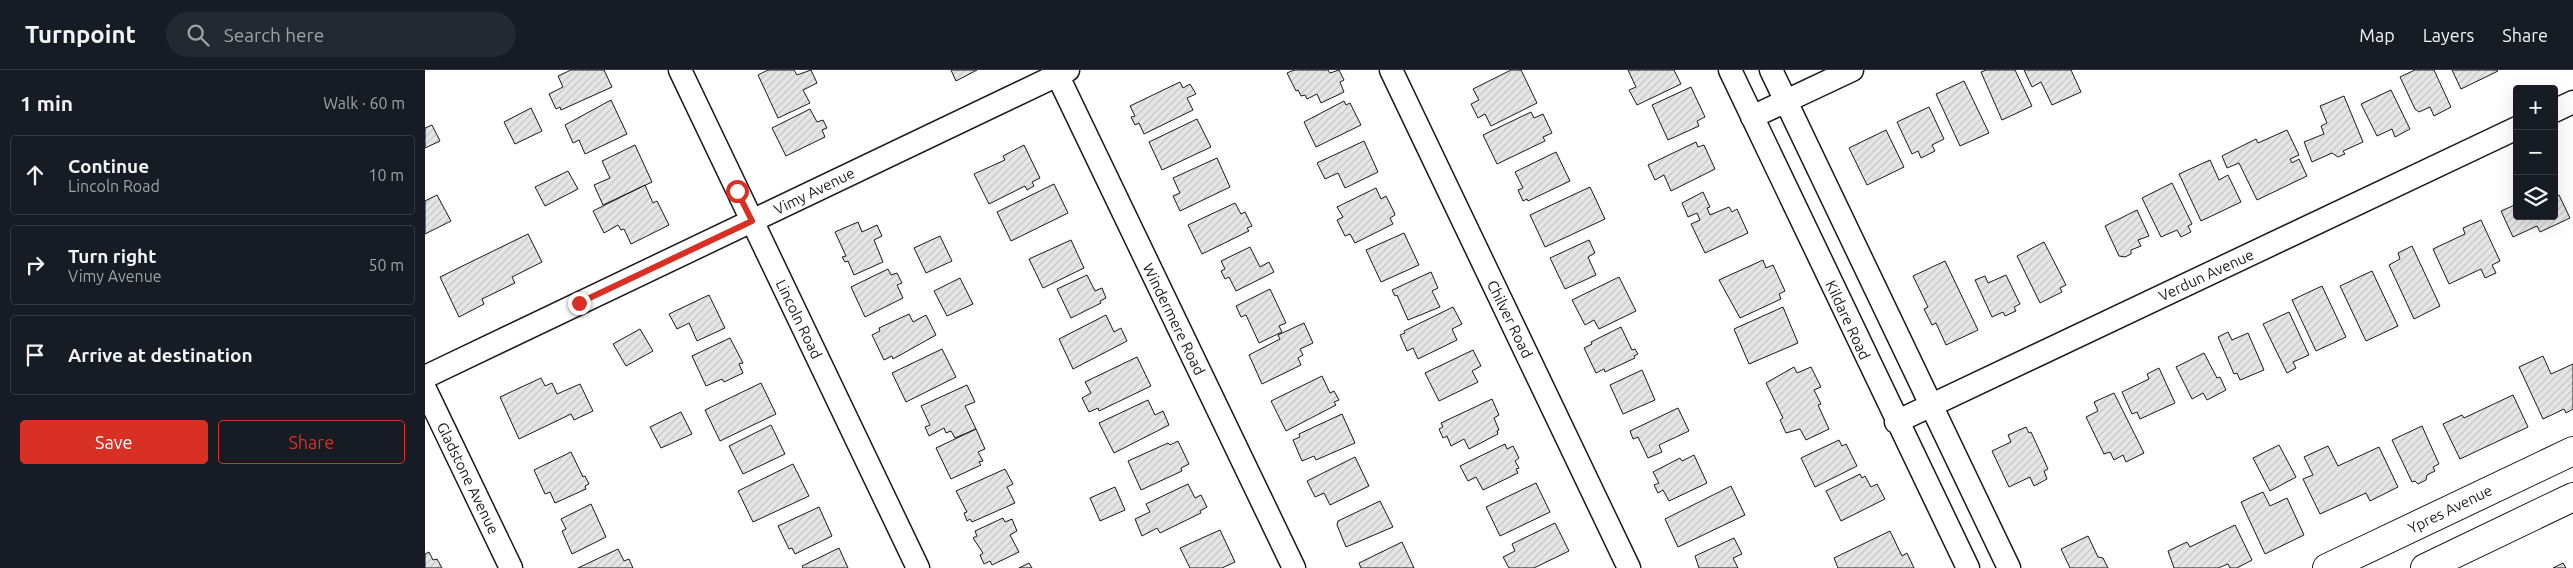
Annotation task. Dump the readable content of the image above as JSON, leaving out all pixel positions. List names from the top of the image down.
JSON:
{
  "streets": {
    "main road": ["Ypres Avenue"],
    "street": [
      "Vimy Avenue",
      "Verdun Avenue",
      "Lincoln Road",
      "Windermere Road",
      "Chilver Road",
      "Kildare Road",
      "Gladstone Avenue"
    ]
  },
  "crossings": [
    ["Vimy Avenue", "Lincoln Road"],
    ["Vimy Avenue", "Windermere Road"],
    ["Verdun Avenue", "Kildare Road"]
  ],
  "page": {
    "header": "Turnpoint",
    "search": "Search here",
    "nav": ["Map", "Layers", "Share"],
    "heading": ["1 min", "Walk · 60 m"],
    "map_buttons": ["+", "−"],
    "list": [
      ["Continue", "Lincoln Road", "10 m"],
      ["Turn right", "Vimy Avenue", "50 m"],
      "Arrive at destination"
    ],
    "buttons": ["Save", "Share"]
  }
}
